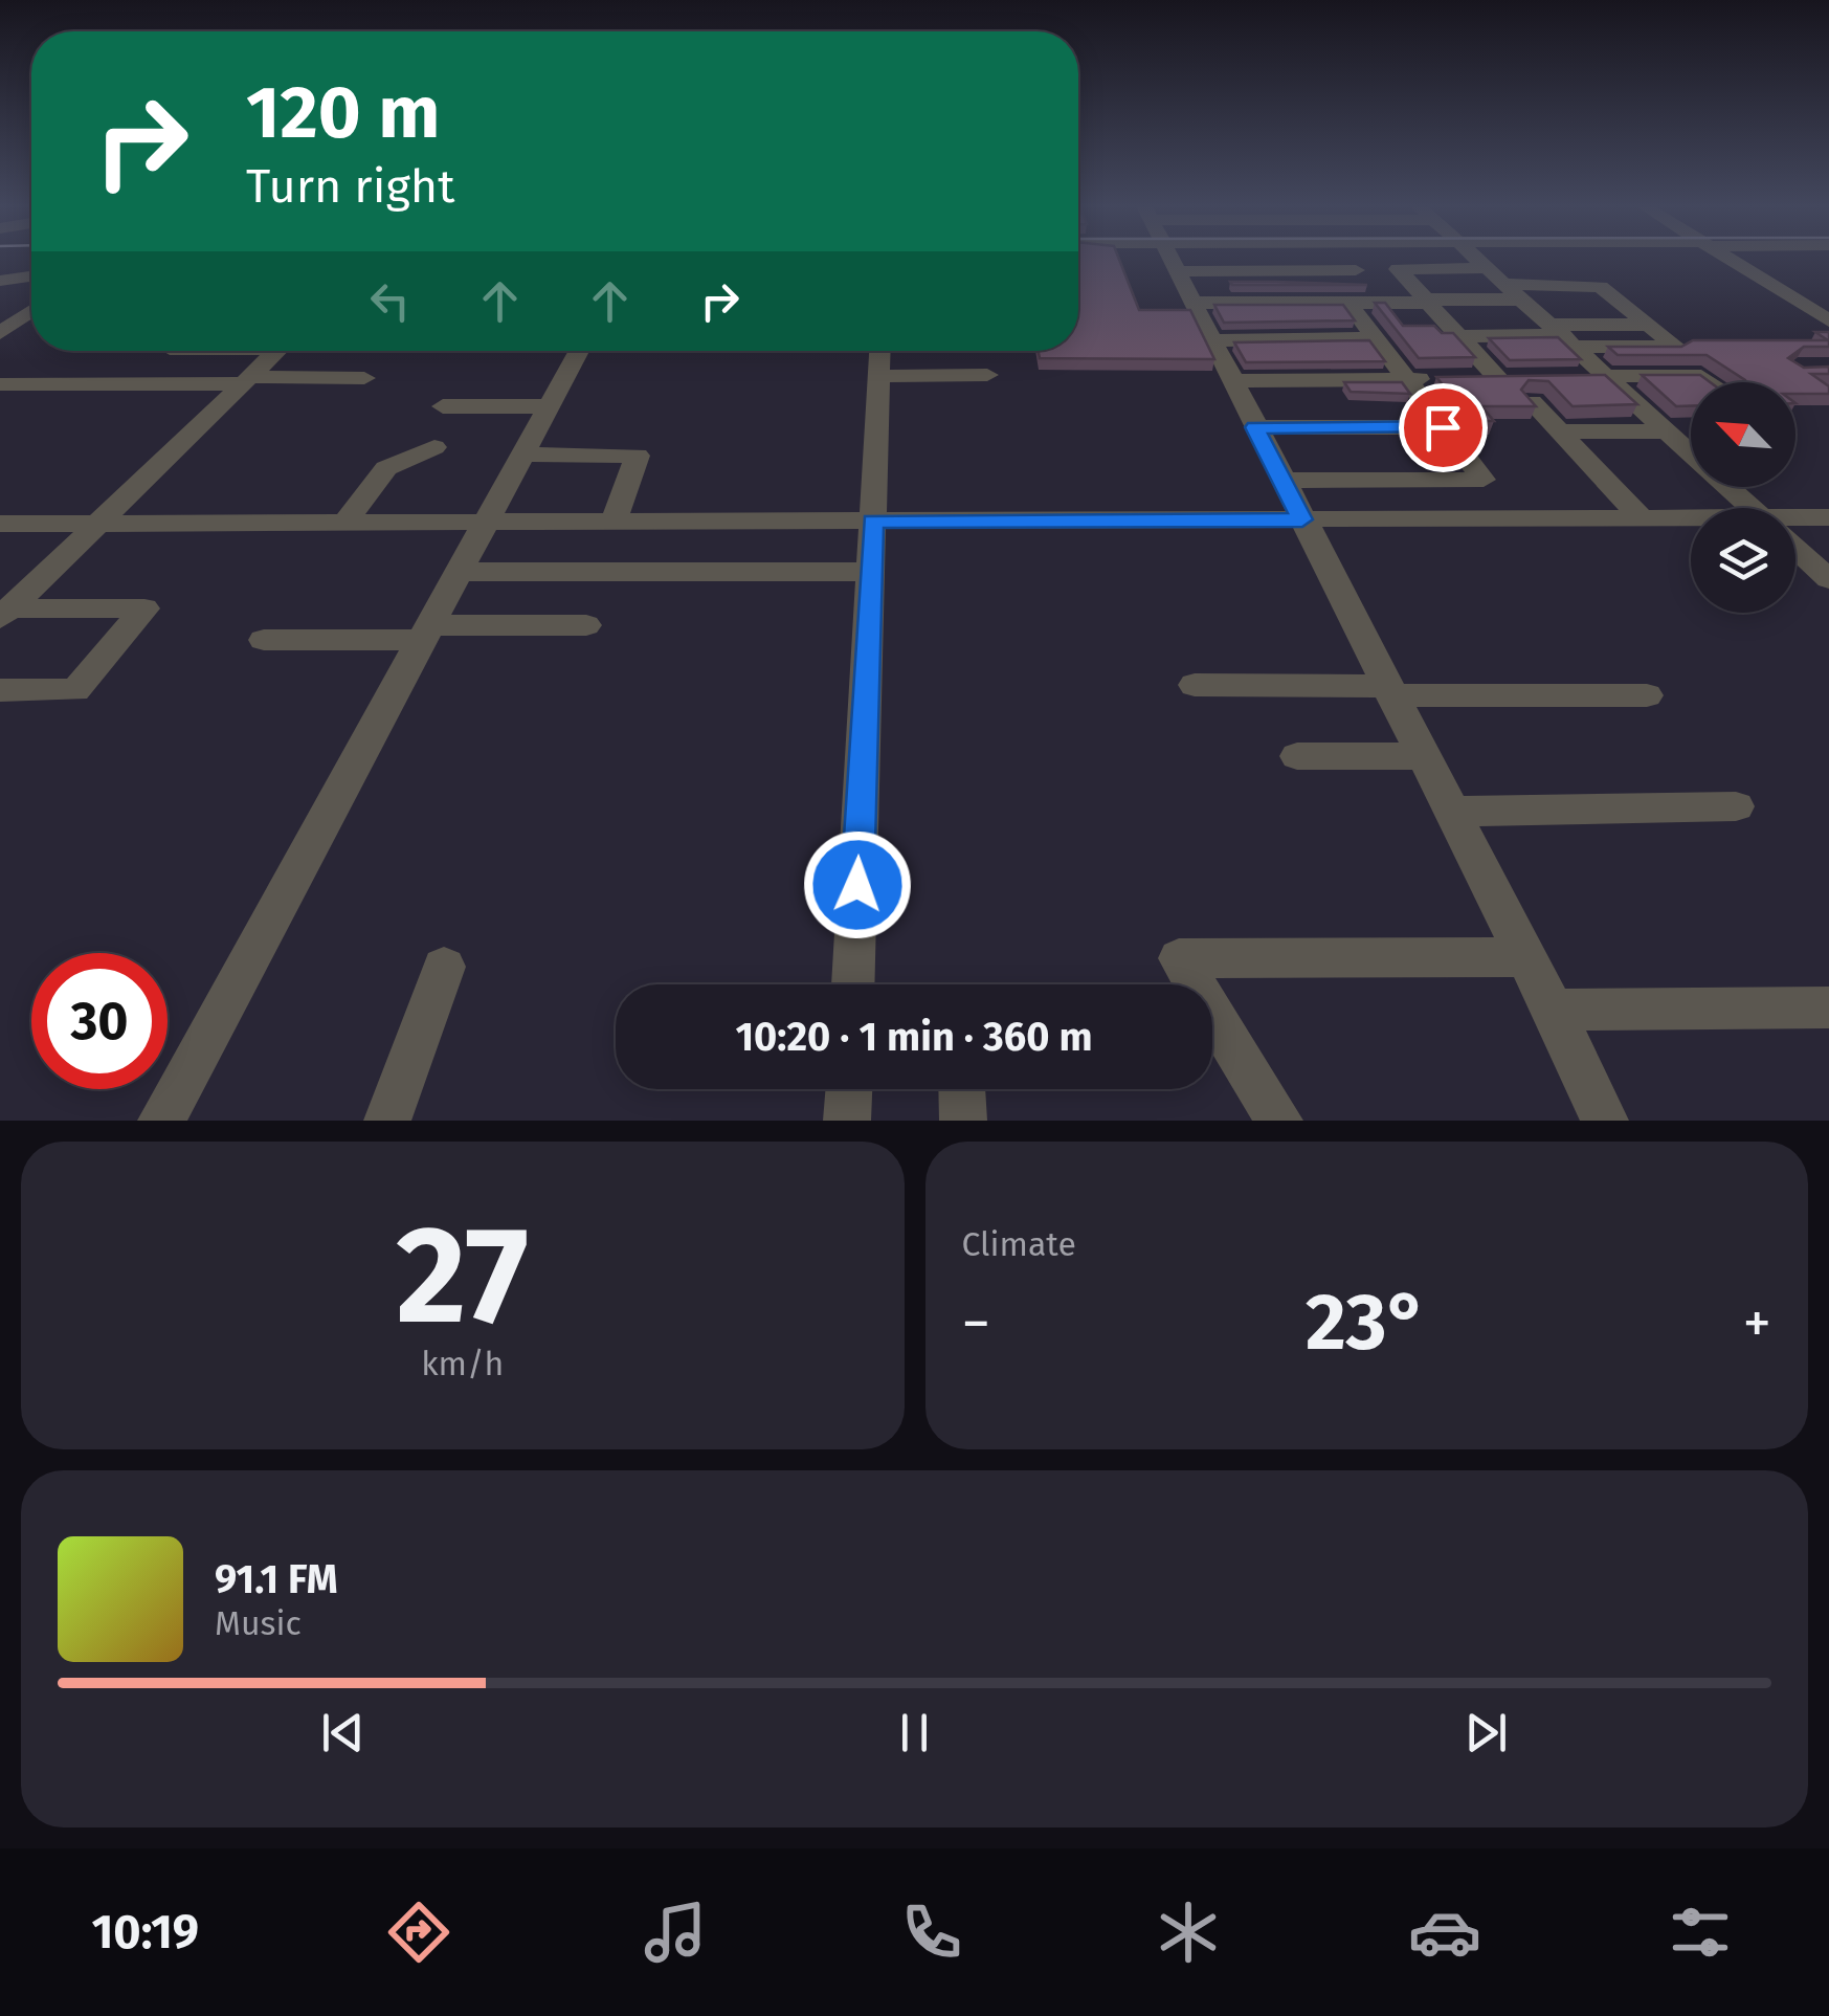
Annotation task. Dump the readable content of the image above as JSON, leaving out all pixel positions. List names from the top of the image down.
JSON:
{
  "north": "top left",
  "page": {
    "turn": ["120 m", "Turn right"],
    "limit": "30",
    "trip": "10:20 · 1 min · 360 m",
    "tile": [
      ["27", "km/h"],
      "Climate"
    ],
    "heat": ["−", "23°", "+"],
    "song": ["91.1 FM", "Music"],
    "tabs": "10:19"
  }
}
